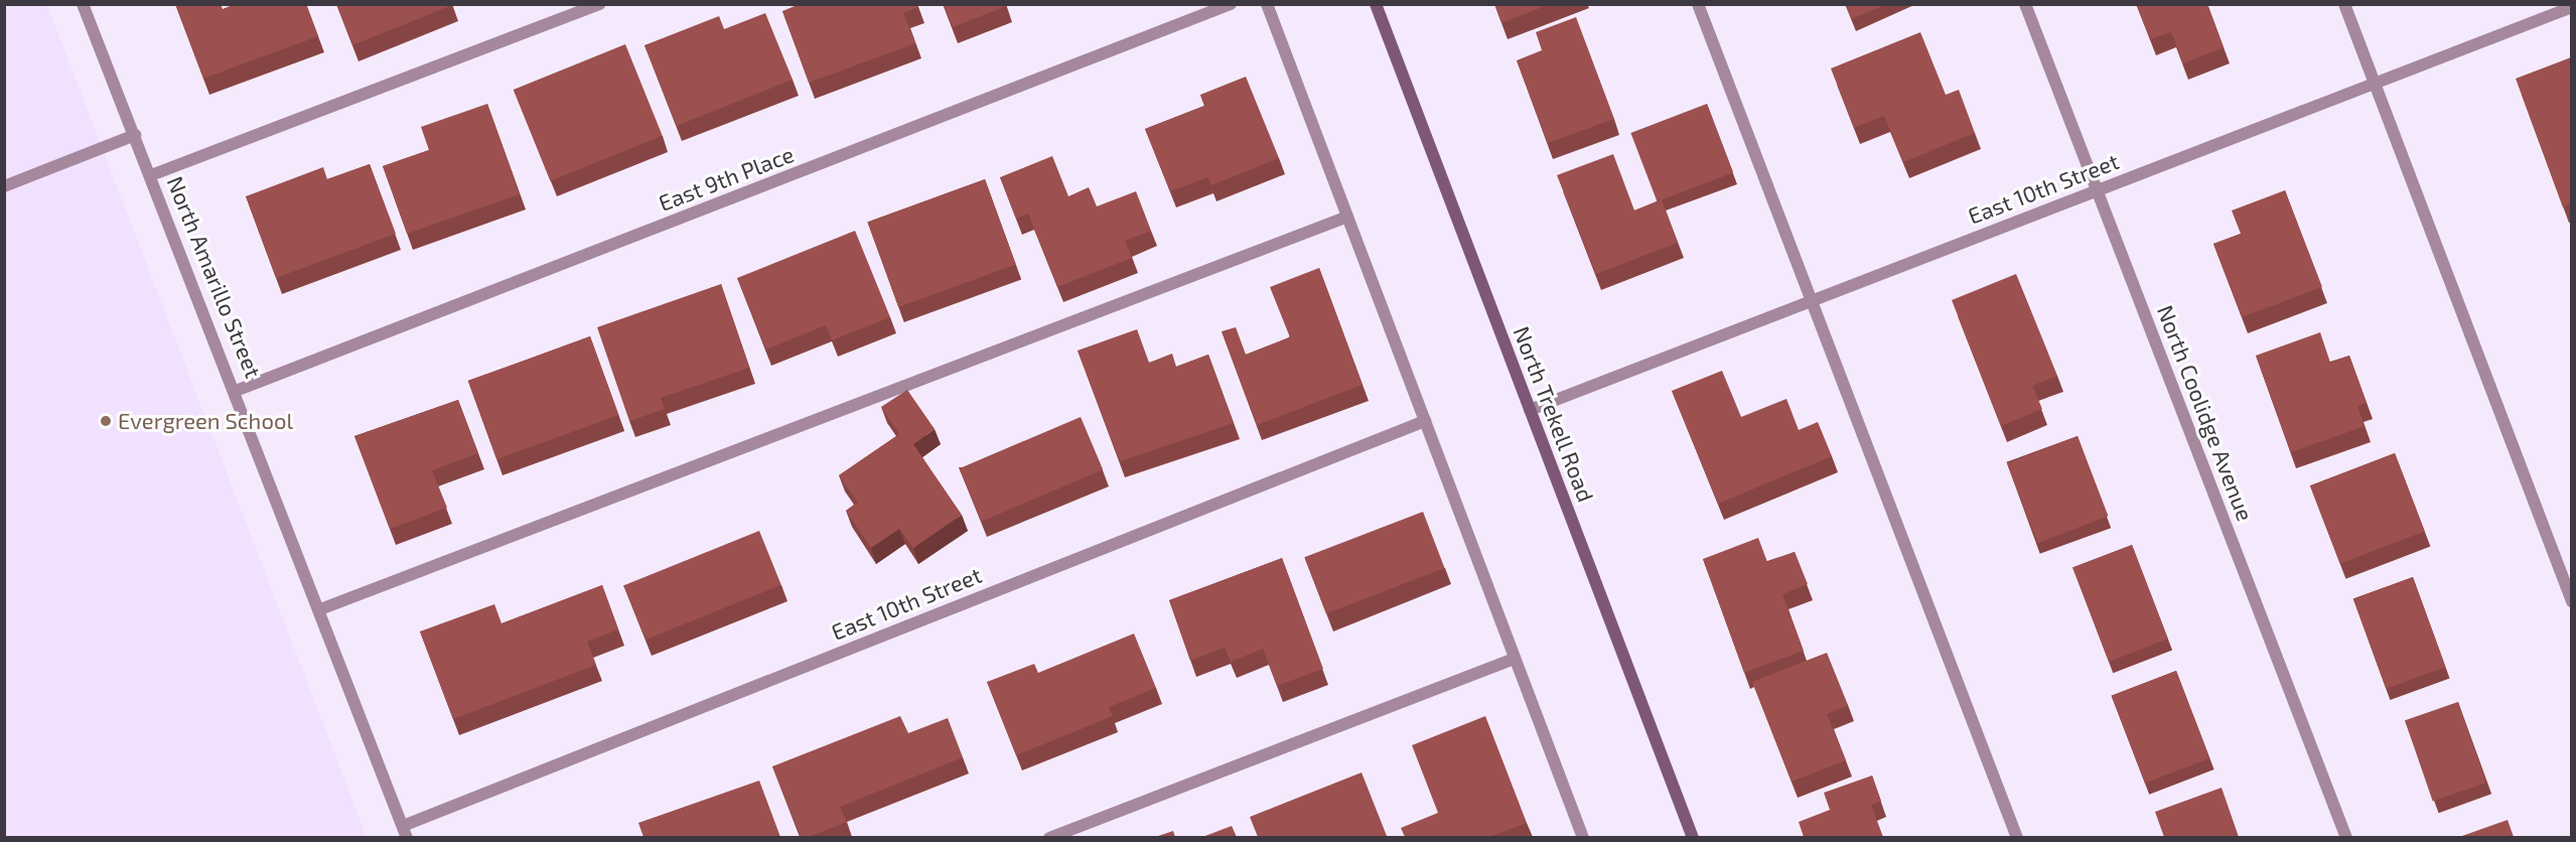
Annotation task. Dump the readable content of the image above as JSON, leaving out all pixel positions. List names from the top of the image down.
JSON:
{
  "streets": {
    "main road": ["North Trekell Road"],
    "street": [
      "East 9th Place",
      "East 10th Street",
      "North Amarillo Street",
      "North Coolidge Avenue"
    ]
  },
  "crossings": [
    ["East 9th Place", "North Amarillo Street"],
    ["East 10th Street", "North Amarillo Street"],
    ["East 10th Street", "North Coolidge Avenue"],
    ["East 10th Street", "North Trekell Road"]
  ],
  "places": ["Evergreen School"]
}
